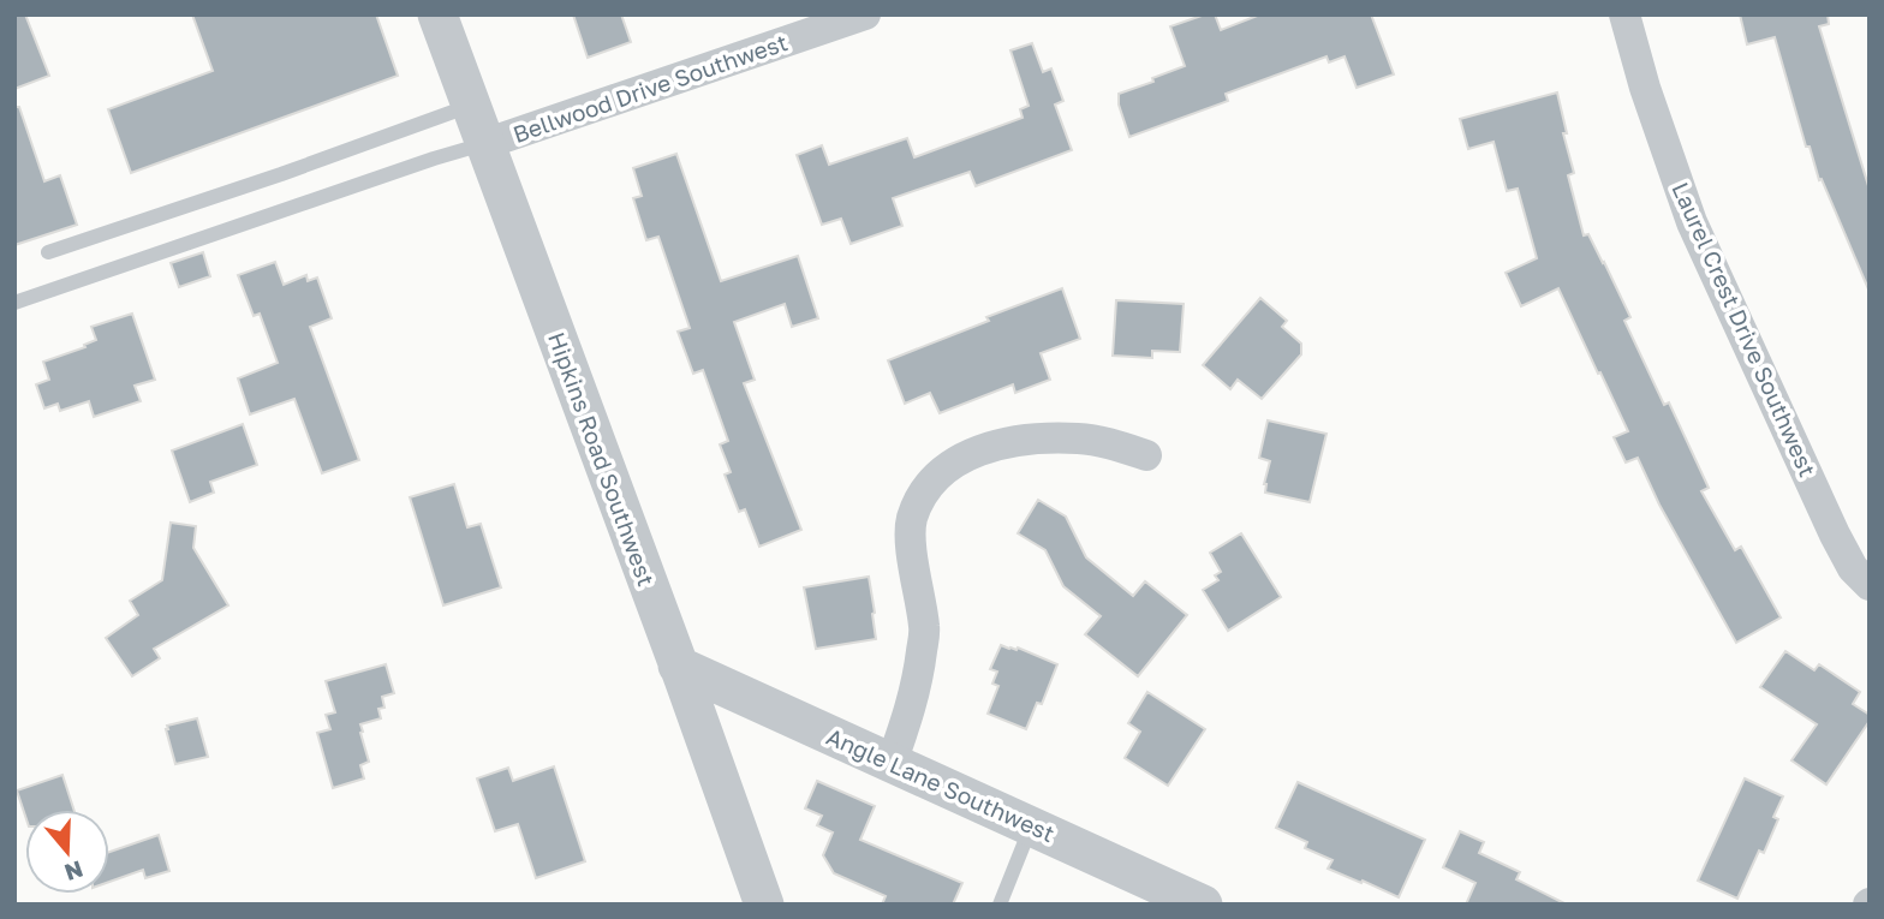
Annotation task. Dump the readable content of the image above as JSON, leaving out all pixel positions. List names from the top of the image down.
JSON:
{
  "streets": {
    "street": [
      "Bellwood Drive Southwest",
      "Laurel Crest Drive Southwest",
      "Hipkins Road Southwest",
      "Angle Lane Southwest"
    ]
  },
  "crossings": [
    ["Bellwood Drive Southwest", "Hipkins Road Southwest"],
    ["Hipkins Road Southwest", "Angle Lane Southwest"]
  ],
  "north": "bottom"
}
